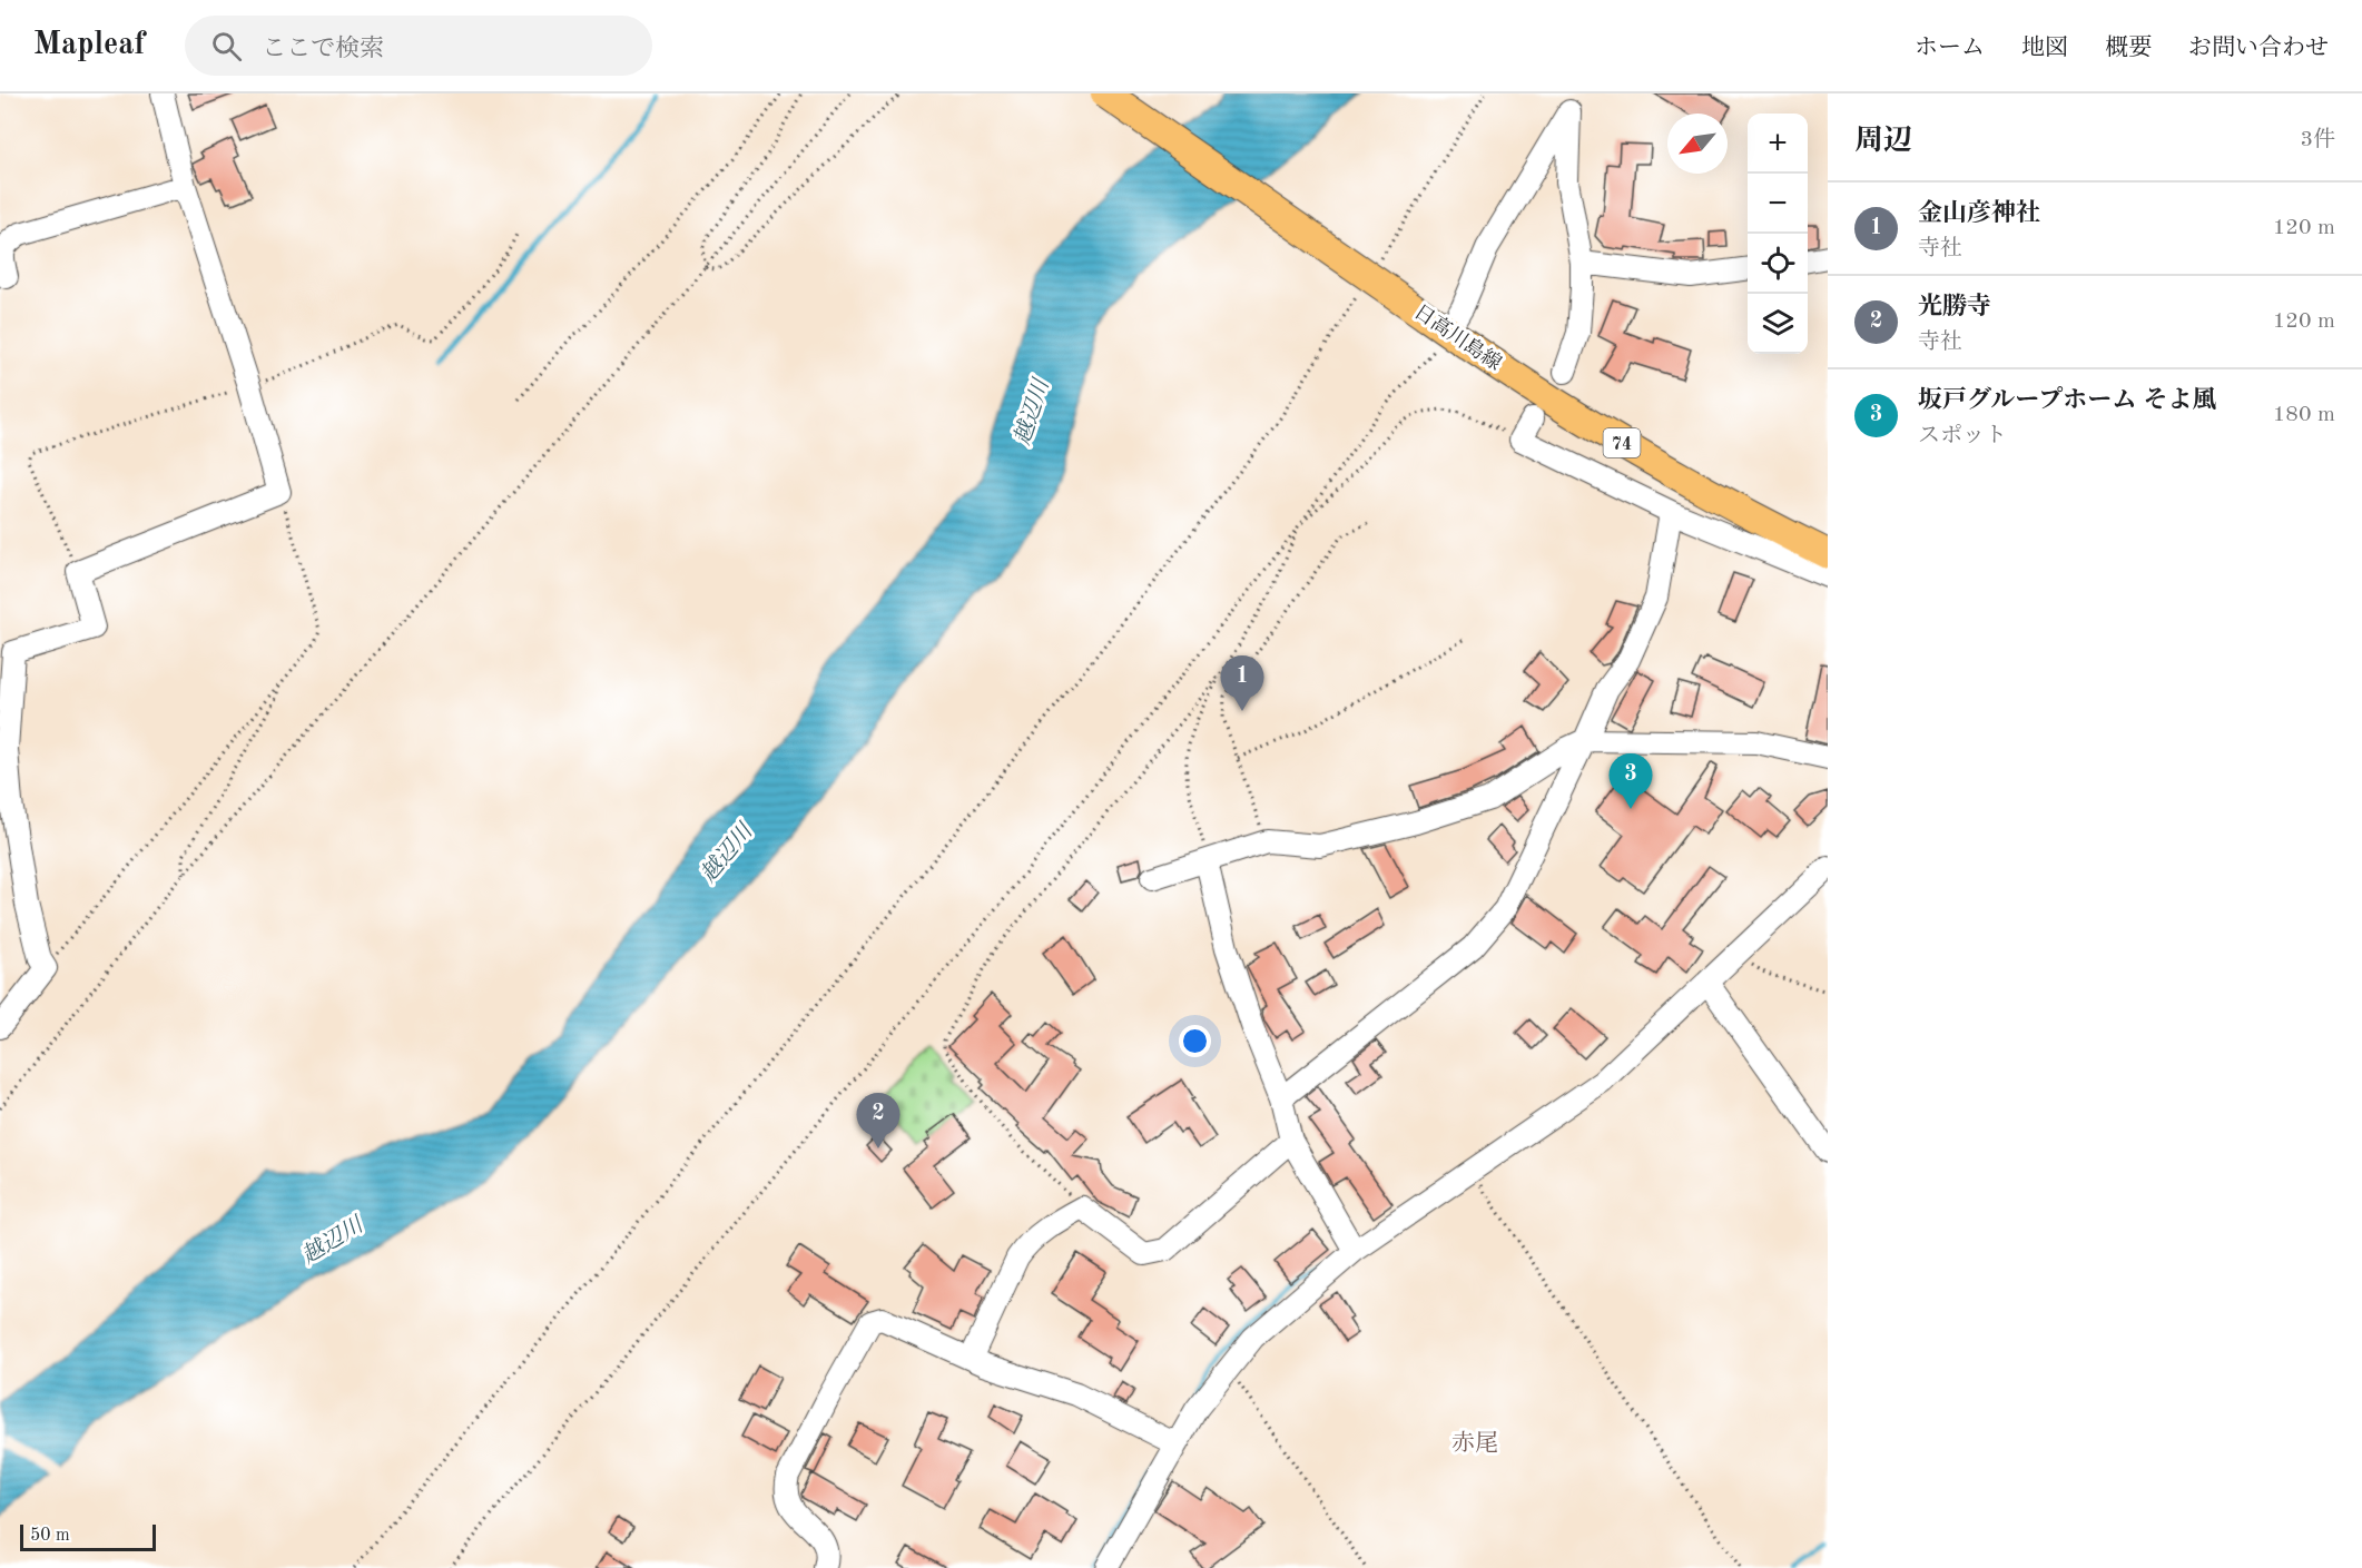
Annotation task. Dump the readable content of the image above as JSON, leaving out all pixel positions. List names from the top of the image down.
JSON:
{
  "streets": {
    "main road": ["日高川島線", "74"]
  },
  "districts": ["赤尾"],
  "water": ["越辺川"],
  "scale_bar": "50 m",
  "north": "bottom left",
  "page": {
    "header": "Mapleaf",
    "search": "ここで検索",
    "nav": [
      "ホーム",
      "地図",
      "概要",
      "お問い合わせ"
    ],
    "heading": ["周辺", "3件"],
    "map_buttons": ["+", "−"],
    "list": [
      {
        "mark": "1",
        "name": "金山彦神社",
        "note": "寺社",
        "value": "120 m"
      },
      {
        "mark": "2",
        "name": "光勝寺",
        "note": "寺社",
        "value": "120 m"
      },
      {
        "mark": "3",
        "name": "坂戸グループホーム そよ風",
        "note": "スポット",
        "value": "180 m"
      }
    ],
    "pins": ["1", "3", "2"],
    "scale": "50 m"
  }
}
